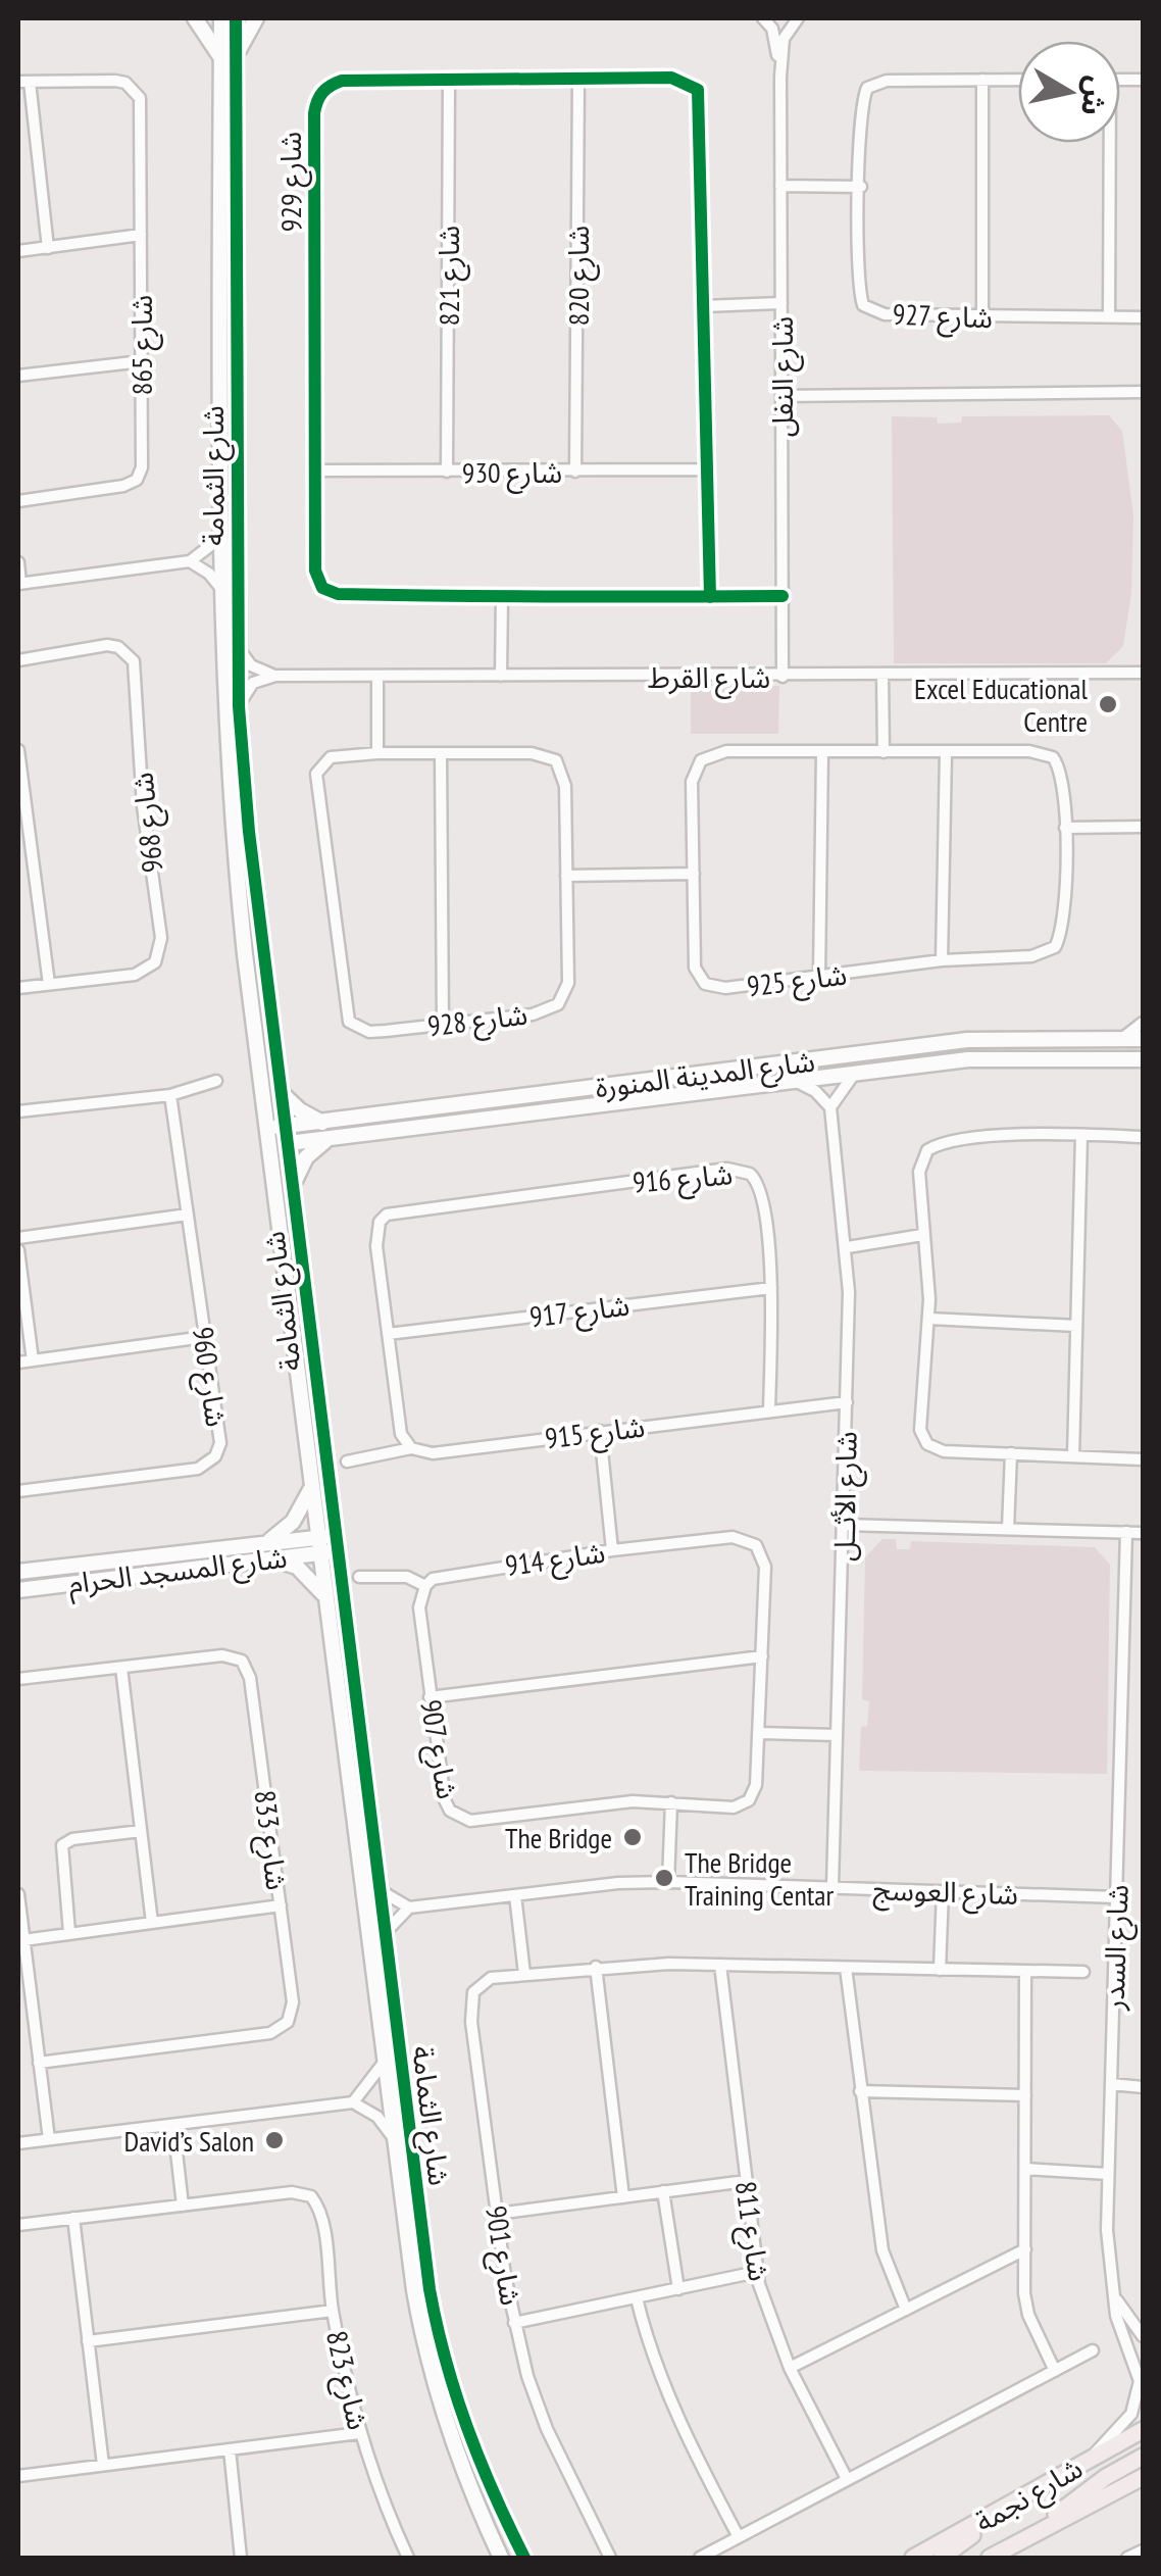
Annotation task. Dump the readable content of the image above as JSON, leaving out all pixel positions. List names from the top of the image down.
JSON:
{
  "streets": {
    "main road": ["شارع نجمة"],
    "street": [
      "شارع 929",
      "شارع 821",
      "شارع 820",
      "شارع 927",
      "شارع 865",
      "شارع النفل",
      "شارع 930",
      "شارع الثمامة",
      "شارع القرط",
      "شارع 968",
      "شارع 925",
      "شارع 928",
      "شارع المدينة المنورة",
      "شارع 916",
      "شارع 917",
      "شارع 960",
      "شارع 915",
      "شارع الأثــل",
      "شارع 914",
      "شارع المسجد الحرام",
      "شارع 907",
      "شارع 833",
      "شارع العوسج",
      "شارع السدر",
      "شارع 811",
      "شارع 901",
      "شارع 823"
    ]
  },
  "crossings": [
    ["شارع 929", "شارع 821"],
    ["شارع 929", "شارع 820"],
    ["شارع 929", "شارع النفل"],
    ["شارع 929", "شارع 930"],
    ["شارع 821", "شارع 930"],
    ["شارع 820", "شارع 930"],
    ["شارع النفل", "شارع القرط"],
    ["شارع الثمامة", "شارع المدينة المنورة"],
    ["شارع الثمامة", "شارع المسجد الحرام"],
    ["شارع 916", "شارع 917"],
    ["شارع 916", "شارع 915"],
    ["شارع 915", "شارع الأثــل"],
    ["شارع الأثــل", "شارع العوسج"],
    ["شارع 914", "شارع 907"],
    ["شارع العوسج", "شارع السدر"],
    ["شارع السدر", "شارع نجمة"],
    ["شارع 811", "شارع 901"]
  ],
  "places": [
    "Excel Educational Centre",
    "The Bridge",
    "The Bridge Training Centar",
    "David’s Salon"
  ],
  "north": "right"
}
